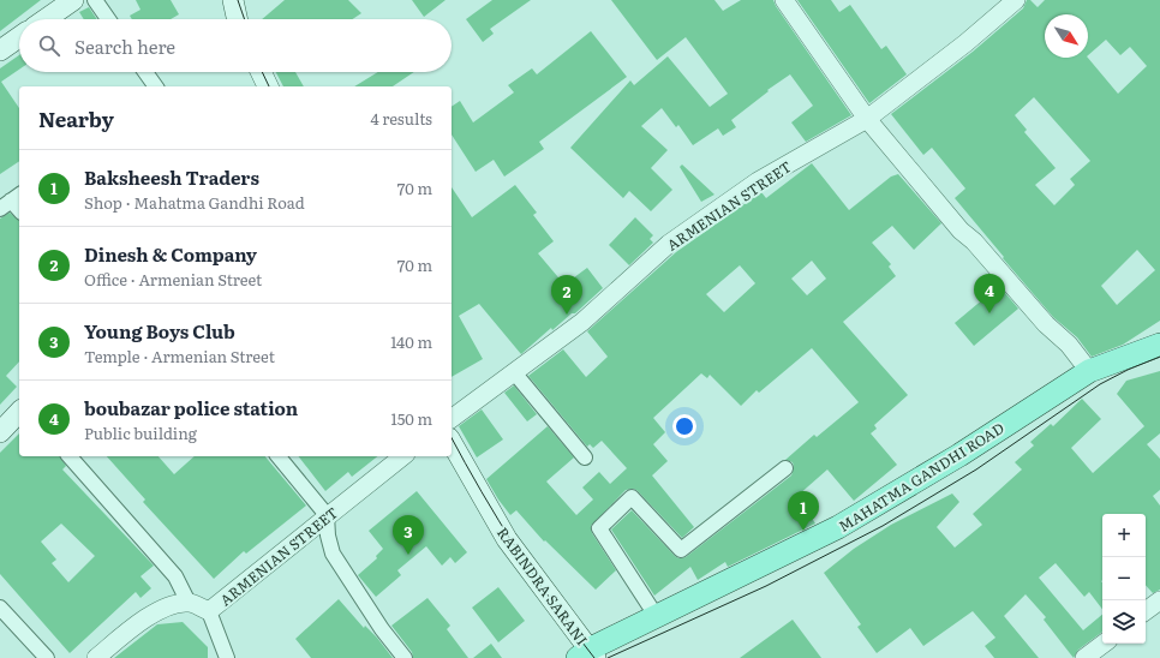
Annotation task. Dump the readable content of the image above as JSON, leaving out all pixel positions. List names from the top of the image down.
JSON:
{
  "streets": {
    "main road": ["MAHATMA GANDHI ROAD", "RABINDRA SARANI"],
    "street": ["ARMENIAN STREET"]
  },
  "crossings": [
    ["MAHATMA GANDHI ROAD", "RABINDRA SARANI"]
  ],
  "north": "bottom right",
  "page": {
    "search": "Search here",
    "heading": ["Nearby", "4 results"],
    "list": [
      {
        "mark": "1",
        "name": "Baksheesh Traders",
        "note": "Shop · Mahatma Gandhi Road",
        "value": "70 m"
      },
      {
        "mark": "2",
        "name": "Dinesh & Company",
        "note": "Office · Armenian Street",
        "value": "70 m"
      },
      {
        "mark": "3",
        "name": "Young Boys Club",
        "note": "Temple · Armenian Street",
        "value": "140 m"
      },
      {
        "mark": "4",
        "name": "boubazar police station",
        "note": "Public building",
        "value": "150 m"
      }
    ],
    "pins": [
      "4",
      "2",
      "1",
      "3"
    ],
    "map_buttons": ["+", "−"]
  }
}
